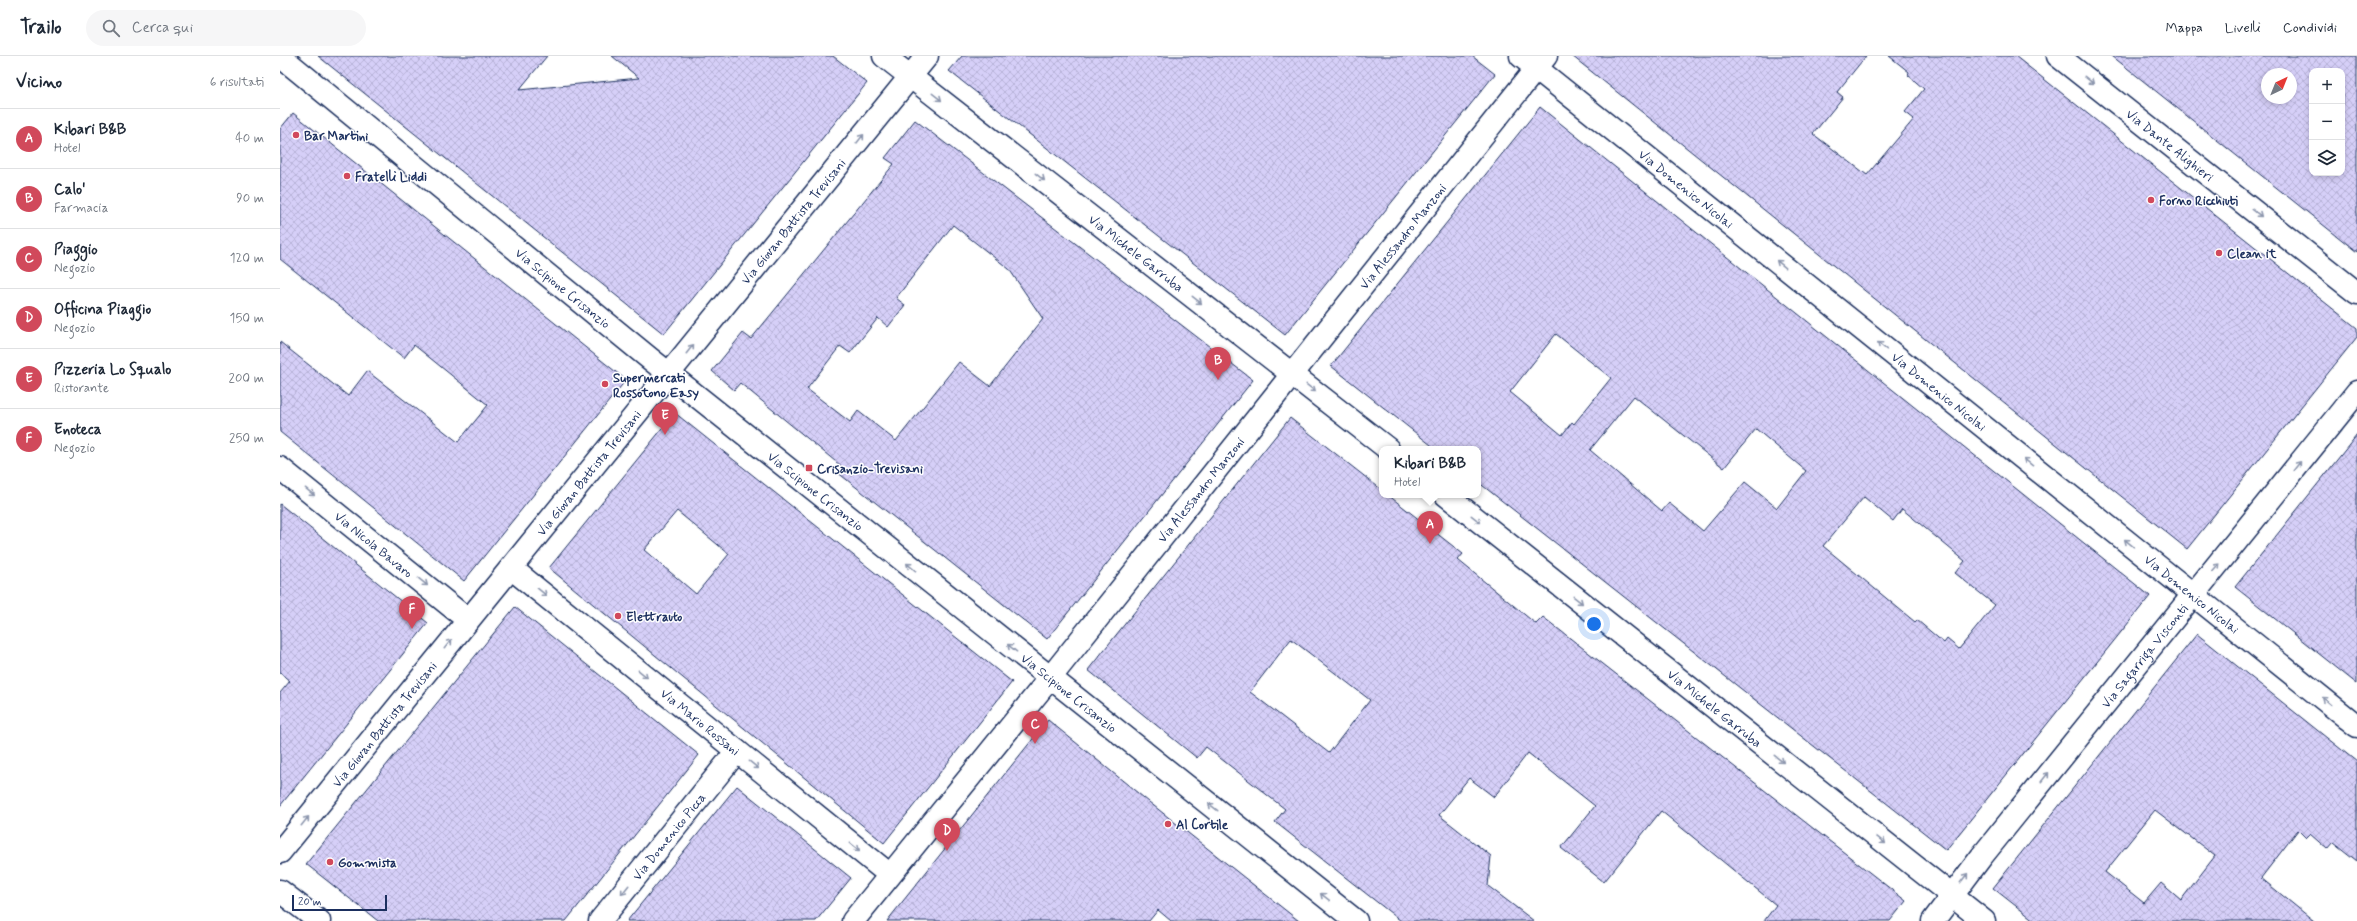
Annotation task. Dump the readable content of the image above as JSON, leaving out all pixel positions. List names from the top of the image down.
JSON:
{
  "streets": {
    "street": [
      "Via Dante Alighieri",
      "Via Domenico Nicolai",
      "Via Giovan Battista Trevisani",
      "Via Alessandro Manzoni",
      "Via Michele Garruba",
      "Via Scipione Crisanzio",
      "Via Nicola Bavaro",
      "Via Sagarriga Visconti",
      "Via Mario Rossani",
      "Via Domenico Picca"
    ]
  },
  "crossings": [
    ["Via Domenico Nicolai", "Via Alessandro Manzoni"],
    ["Via Domenico Nicolai", "Via Sagarriga Visconti"],
    ["Via Giovan Battista Trevisani", "Via Michele Garruba"],
    ["Via Giovan Battista Trevisani", "Via Scipione Crisanzio"],
    ["Via Giovan Battista Trevisani", "Via Nicola Bavaro"],
    ["Via Giovan Battista Trevisani", "Via Mario Rossani"],
    ["Via Alessandro Manzoni", "Via Michele Garruba"],
    ["Via Alessandro Manzoni", "Via Scipione Crisanzio"],
    ["Via Alessandro Manzoni", "Via Mario Rossani"],
    ["Via Michele Garruba", "Via Sagarriga Visconti"],
    ["Via Mario Rossani", "Via Domenico Picca"]
  ],
  "one_way": [
    "Via Dante Alighieri",
    "Via Domenico Nicolai",
    "Via Giovan Battista Trevisani",
    "Via Michele Garruba",
    "Via Scipione Crisanzio",
    "Via Nicola Bavaro",
    "Via Sagarriga Visconti",
    "Via Mario Rossani",
    "Via Domenico Picca"
  ],
  "places": {
    "other": [
      "Bar Martini",
      "Fratelli Liddi",
      "Forno Ricchiuti",
      "Clean it",
      "Supermercati Rossotono Easy",
      "Elettrauto",
      "Al Cortile",
      "Gommista"
    ],
    "transit": ["Crisanzio-Trevisani"]
  },
  "scale_bar": "20 m",
  "north": "top right",
  "page": {
    "header": "Trailo",
    "search": "Cerca qui",
    "nav": ["Mappa", "Livelli", "Condividi"],
    "heading": ["Vicino", "6 risultati"],
    "map_buttons": ["+", "−"],
    "list": [
      {
        "mark": "A",
        "name": "Kibari B&B",
        "note": "Hotel",
        "value": "40 m"
      },
      {
        "mark": "B",
        "name": "Calo'",
        "note": "Farmacia",
        "value": "90 m"
      },
      {
        "mark": "C",
        "name": "Piaggio",
        "note": "Negozio",
        "value": "120 m"
      },
      {
        "mark": "D",
        "name": "Officina Piaggio",
        "note": "Negozio",
        "value": "150 m"
      },
      {
        "mark": "E",
        "name": "Pizzeria Lo Squalo",
        "note": "Ristorante",
        "value": "200 m"
      },
      {
        "mark": "F",
        "name": "Enoteca",
        "note": "Negozio",
        "value": "250 m"
      }
    ],
    "pins": [
      "B",
      "E",
      "A",
      "F",
      "C",
      "D"
    ],
    "popup": ["Kibari B&B", "Hotel"],
    "scale": "20 m"
  }
}
